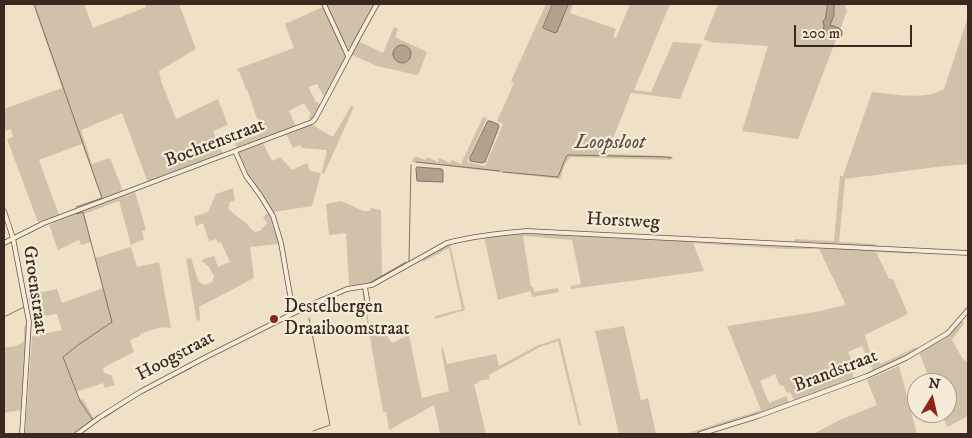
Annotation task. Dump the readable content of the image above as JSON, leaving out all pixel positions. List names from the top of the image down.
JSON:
{
  "streets": {
    "street": [
      "Bochtenstraat",
      "Horstweg",
      "Groenstraat",
      "Hoogstraat",
      "Brandstraat"
    ]
  },
  "crossings": [
    ["Bochtenstraat", "Groenstraat"],
    ["Horstweg", "Hoogstraat"]
  ],
  "water": ["Loopsloot"],
  "places": ["Destelbergen Draaiboomstraat"],
  "scale_bar": "200 m",
  "north": "top"
}
